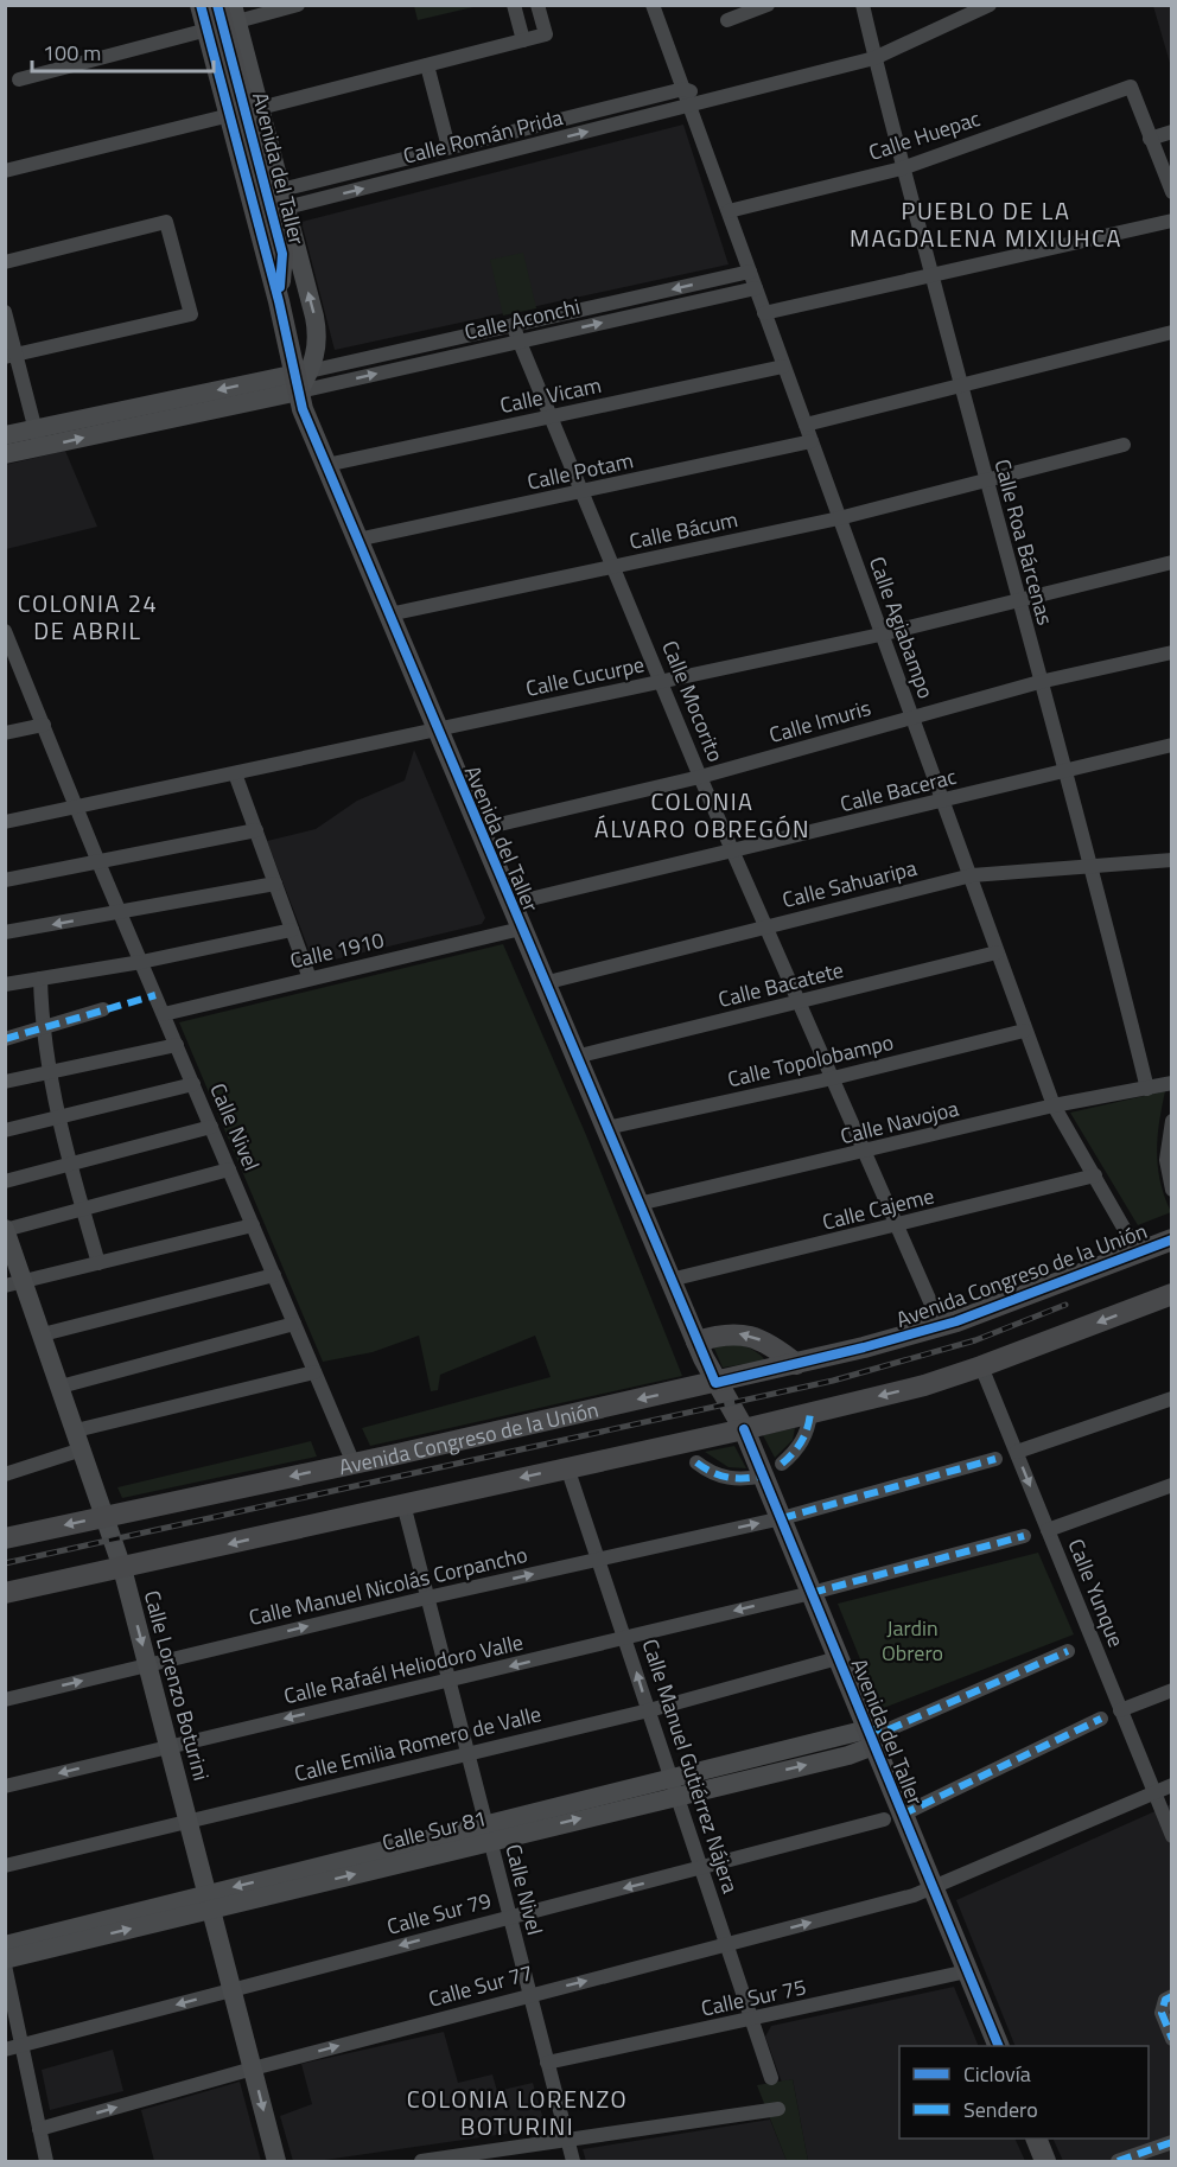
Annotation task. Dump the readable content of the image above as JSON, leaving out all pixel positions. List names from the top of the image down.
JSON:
{
  "streets": {
    "main road": ["Avenida del Taller", "Avenida Congreso de la Unión"],
    "street": [
      "Calle Huepac",
      "Calle Román Prida",
      "Calle Aconchi",
      "Calle Vicam",
      "Calle Potam",
      "Calle Bácum",
      "Calle Roa Bárcenas",
      "Calle Agiabampo",
      "Calle Cucurpe",
      "Calle Mocorito",
      "Calle Imuris",
      "Calle Bacerac",
      "Calle Sahuaripa",
      "Calle 1910",
      "Calle Bacatete",
      "Calle Topolobampo",
      "Calle Navojoa",
      "Calle Nivel",
      "Calle Cajeme",
      "Calle Manuel Nicolás Corpancho",
      "Calle Yunque",
      "Calle Rafaél Heliodoro Valle",
      "Calle Lorenzo Boturini",
      "Calle Emilia Romero de Valle",
      "Calle Manuel Gutiérrez Nájera",
      "Calle Sur 81",
      "Calle Sur 79",
      "Calle Sur 77",
      "Calle Sur 75"
    ]
  },
  "crossings": [
    ["Calle Huepac", "Calle Roa Bárcenas"],
    ["Calle Huepac", "Calle Agiabampo"],
    ["Calle Román Prida", "Calle Roa Bárcenas"],
    ["Calle Román Prida", "Calle Agiabampo"],
    ["Avenida del Taller", "Calle Aconchi"],
    ["Avenida del Taller", "Calle Vicam"],
    ["Avenida del Taller", "Calle Potam"],
    ["Avenida del Taller", "Calle Bácum"],
    ["Avenida del Taller", "Calle Cucurpe"],
    ["Avenida del Taller", "Calle Imuris"],
    ["Avenida del Taller", "Calle Bacerac"],
    ["Avenida del Taller", "Calle Sahuaripa"],
    ["Avenida del Taller", "Calle 1910"],
    ["Avenida del Taller", "Calle Bacatete"],
    ["Avenida del Taller", "Calle Topolobampo"],
    ["Avenida del Taller", "Calle Navojoa"],
    ["Avenida del Taller", "Calle Cajeme"],
    ["Avenida del Taller", "Avenida Congreso de la Unión"],
    ["Avenida del Taller", "Calle Manuel Nicolás Corpancho"],
    ["Avenida del Taller", "Calle Rafaél Heliodoro Valle"],
    ["Avenida del Taller", "Calle Emilia Romero de Valle"],
    ["Avenida del Taller", "Calle Sur 81"],
    ["Avenida del Taller", "Calle Sur 79"],
    ["Avenida del Taller", "Calle Sur 77"],
    ["Avenida del Taller", "Calle Sur 75"],
    ["Calle Aconchi", "Calle Agiabampo"],
    ["Calle Aconchi", "Calle Mocorito"],
    ["Calle Vicam", "Calle Agiabampo"],
    ["Calle Vicam", "Calle Mocorito"],
    ["Calle Potam", "Calle Agiabampo"],
    ["Calle Potam", "Calle Mocorito"],
    ["Calle Bácum", "Calle Roa Bárcenas"],
    ["Calle Bácum", "Calle Agiabampo"],
    ["Calle Bácum", "Calle Mocorito"],
    ["Calle Roa Bárcenas", "Calle Cucurpe"],
    ["Calle Roa Bárcenas", "Calle Imuris"],
    ["Calle Roa Bárcenas", "Calle Bacerac"],
    ["Calle Roa Bárcenas", "Calle Sahuaripa"],
    ["Calle Roa Bárcenas", "Calle Navojoa"],
    ["Calle Agiabampo", "Calle Cucurpe"],
    ["Calle Agiabampo", "Calle Imuris"],
    ["Calle Agiabampo", "Calle Bacerac"],
    ["Calle Agiabampo", "Calle Sahuaripa"],
    ["Calle Agiabampo", "Calle Bacatete"],
    ["Calle Agiabampo", "Calle Topolobampo"],
    ["Calle Agiabampo", "Calle Navojoa"],
    ["Calle Agiabampo", "Calle Cajeme"],
    ["Calle Agiabampo", "Avenida Congreso de la Unión"],
    ["Calle Cucurpe", "Calle Mocorito"],
    ["Calle Cucurpe", "Calle Nivel"],
    ["Calle Mocorito", "Calle Imuris"],
    ["Calle Mocorito", "Calle Bacerac"],
    ["Calle Mocorito", "Calle Sahuaripa"],
    ["Calle Mocorito", "Calle Bacatete"],
    ["Calle Mocorito", "Calle Topolobampo"],
    ["Calle Mocorito", "Calle Navojoa"],
    ["Calle Mocorito", "Calle Cajeme"],
    ["Calle Mocorito", "Avenida Congreso de la Unión"],
    ["Calle 1910", "Calle Nivel"],
    ["Calle Nivel", "Avenida Congreso de la Unión"],
    ["Calle Nivel", "Calle Manuel Nicolás Corpancho"],
    ["Calle Nivel", "Calle Rafaél Heliodoro Valle"],
    ["Calle Nivel", "Calle Emilia Romero de Valle"],
    ["Calle Nivel", "Calle Sur 81"],
    ["Calle Nivel", "Calle Sur 79"],
    ["Calle Nivel", "Calle Sur 77"],
    ["Calle Nivel", "Calle Sur 75"],
    ["Avenida Congreso de la Unión", "Calle Lorenzo Boturini"],
    ["Calle Manuel Nicolás Corpancho", "Calle Lorenzo Boturini"],
    ["Calle Manuel Nicolás Corpancho", "Calle Manuel Gutiérrez Nájera"],
    ["Calle Yunque", "Calle Sur 77"],
    ["Calle Rafaél Heliodoro Valle", "Calle Lorenzo Boturini"],
    ["Calle Rafaél Heliodoro Valle", "Calle Manuel Gutiérrez Nájera"],
    ["Calle Lorenzo Boturini", "Calle Emilia Romero de Valle"],
    ["Calle Lorenzo Boturini", "Calle Sur 81"],
    ["Calle Lorenzo Boturini", "Calle Sur 79"],
    ["Calle Lorenzo Boturini", "Calle Sur 77"],
    ["Calle Emilia Romero de Valle", "Calle Manuel Gutiérrez Nájera"],
    ["Calle Manuel Gutiérrez Nájera", "Calle Sur 81"],
    ["Calle Manuel Gutiérrez Nájera", "Calle Sur 79"],
    ["Calle Manuel Gutiérrez Nájera", "Calle Sur 77"],
    ["Calle Manuel Gutiérrez Nájera", "Calle Sur 75"]
  ],
  "one_way": [
    "Calle Manuel Nicolás Corpancho",
    "Calle Rafaél Heliodoro Valle",
    "Calle Sur 79",
    "Calle Sur 77"
  ],
  "districts": [
    "PUEBLO DE LA MAGDALENA MIXIUHCA",
    "COLONIA 24 DE ABRIL",
    "COLONIA ÁLVARO OBREGÓN",
    "COLONIA LORENZO BOTURINI"
  ],
  "parks": ["Jardin Obrero"],
  "legend": ["Ciclovía", "Sendero"],
  "scale_bar": "100 m"
}
